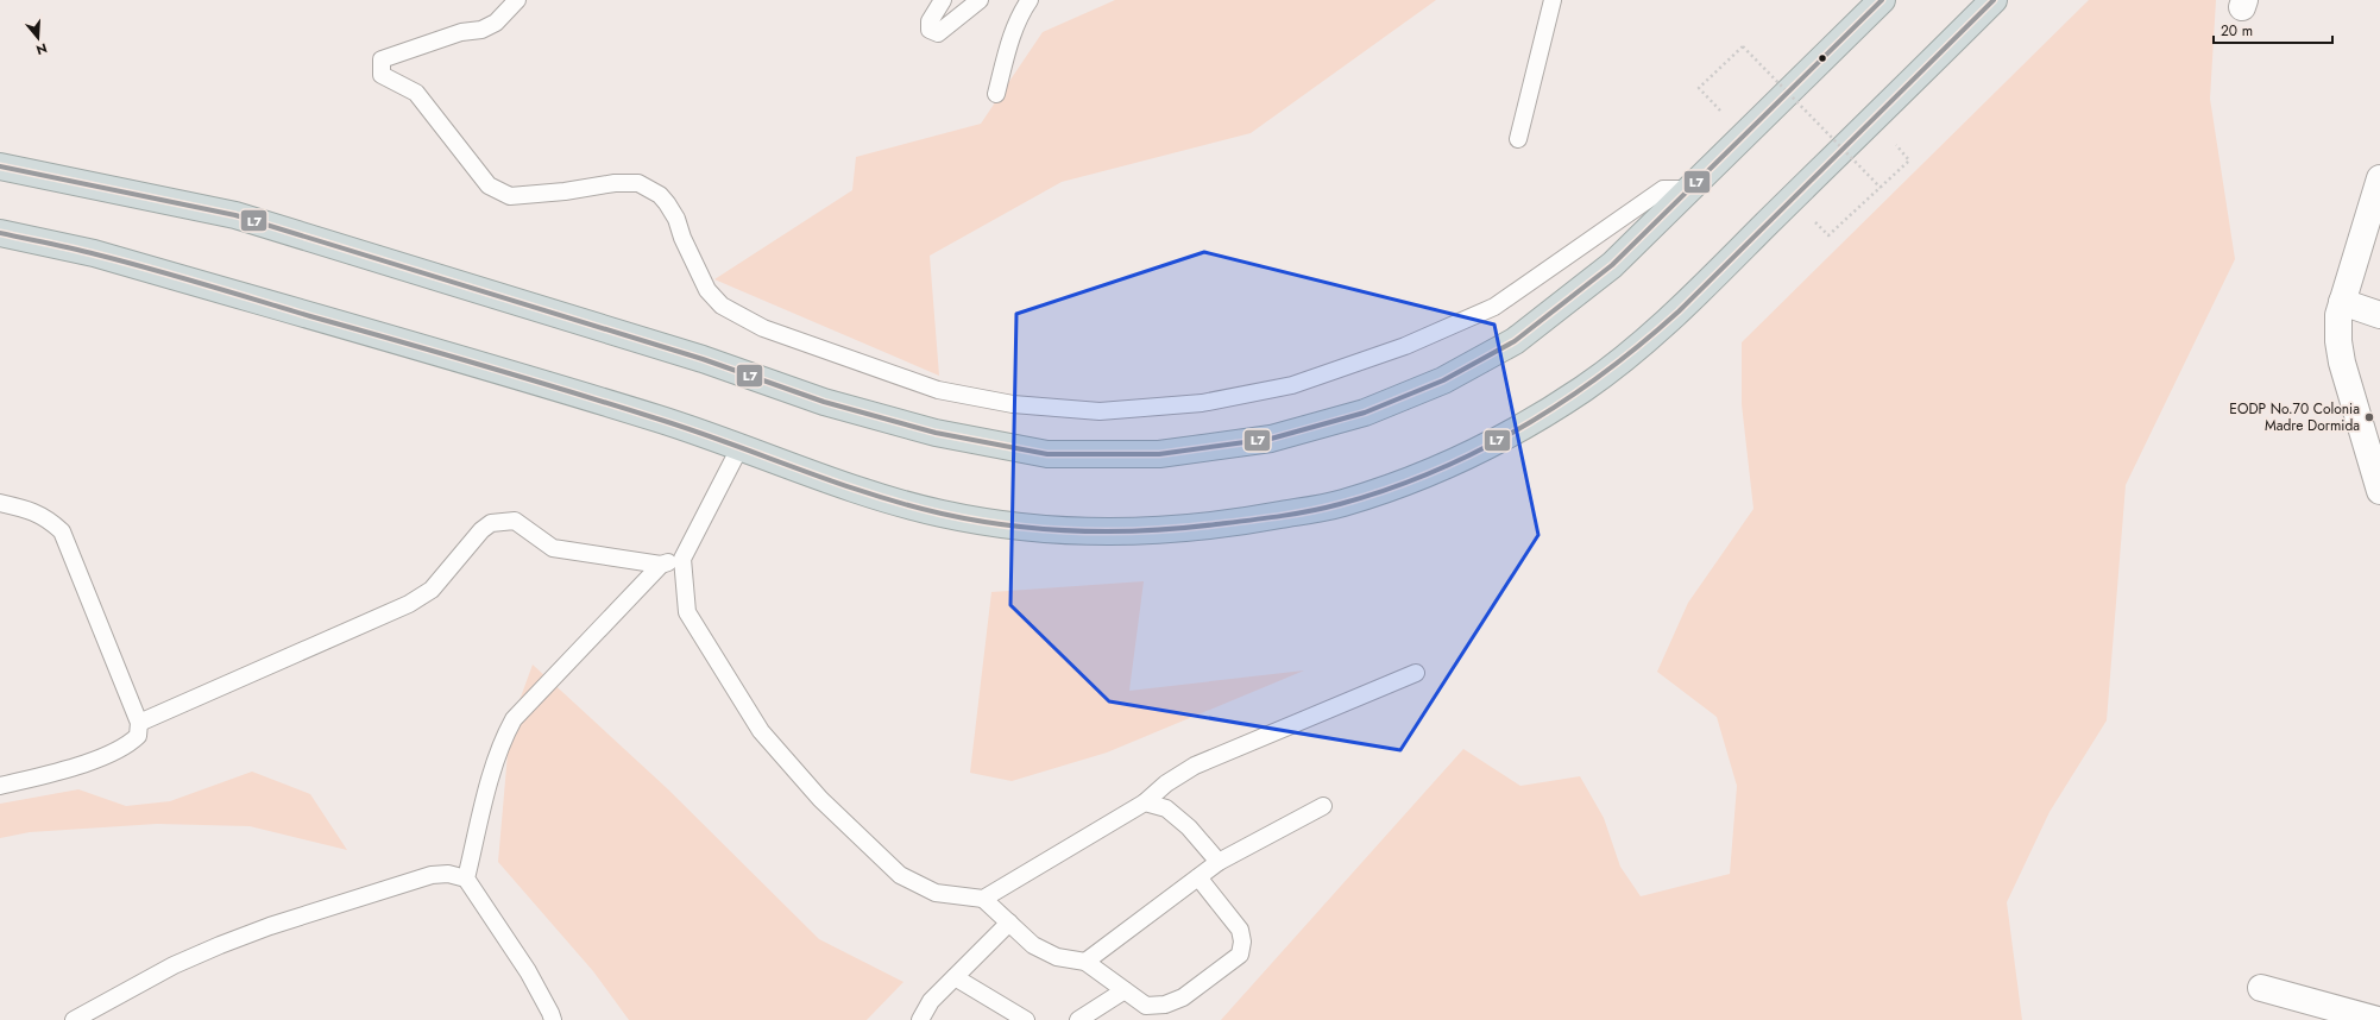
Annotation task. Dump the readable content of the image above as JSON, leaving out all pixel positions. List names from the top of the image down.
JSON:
{
  "places": ["EODP No.70 Colonia Madre Dormida"],
  "lines": ["transit line L7"],
  "scale_bar": "20 m",
  "north": "bottom"
}
